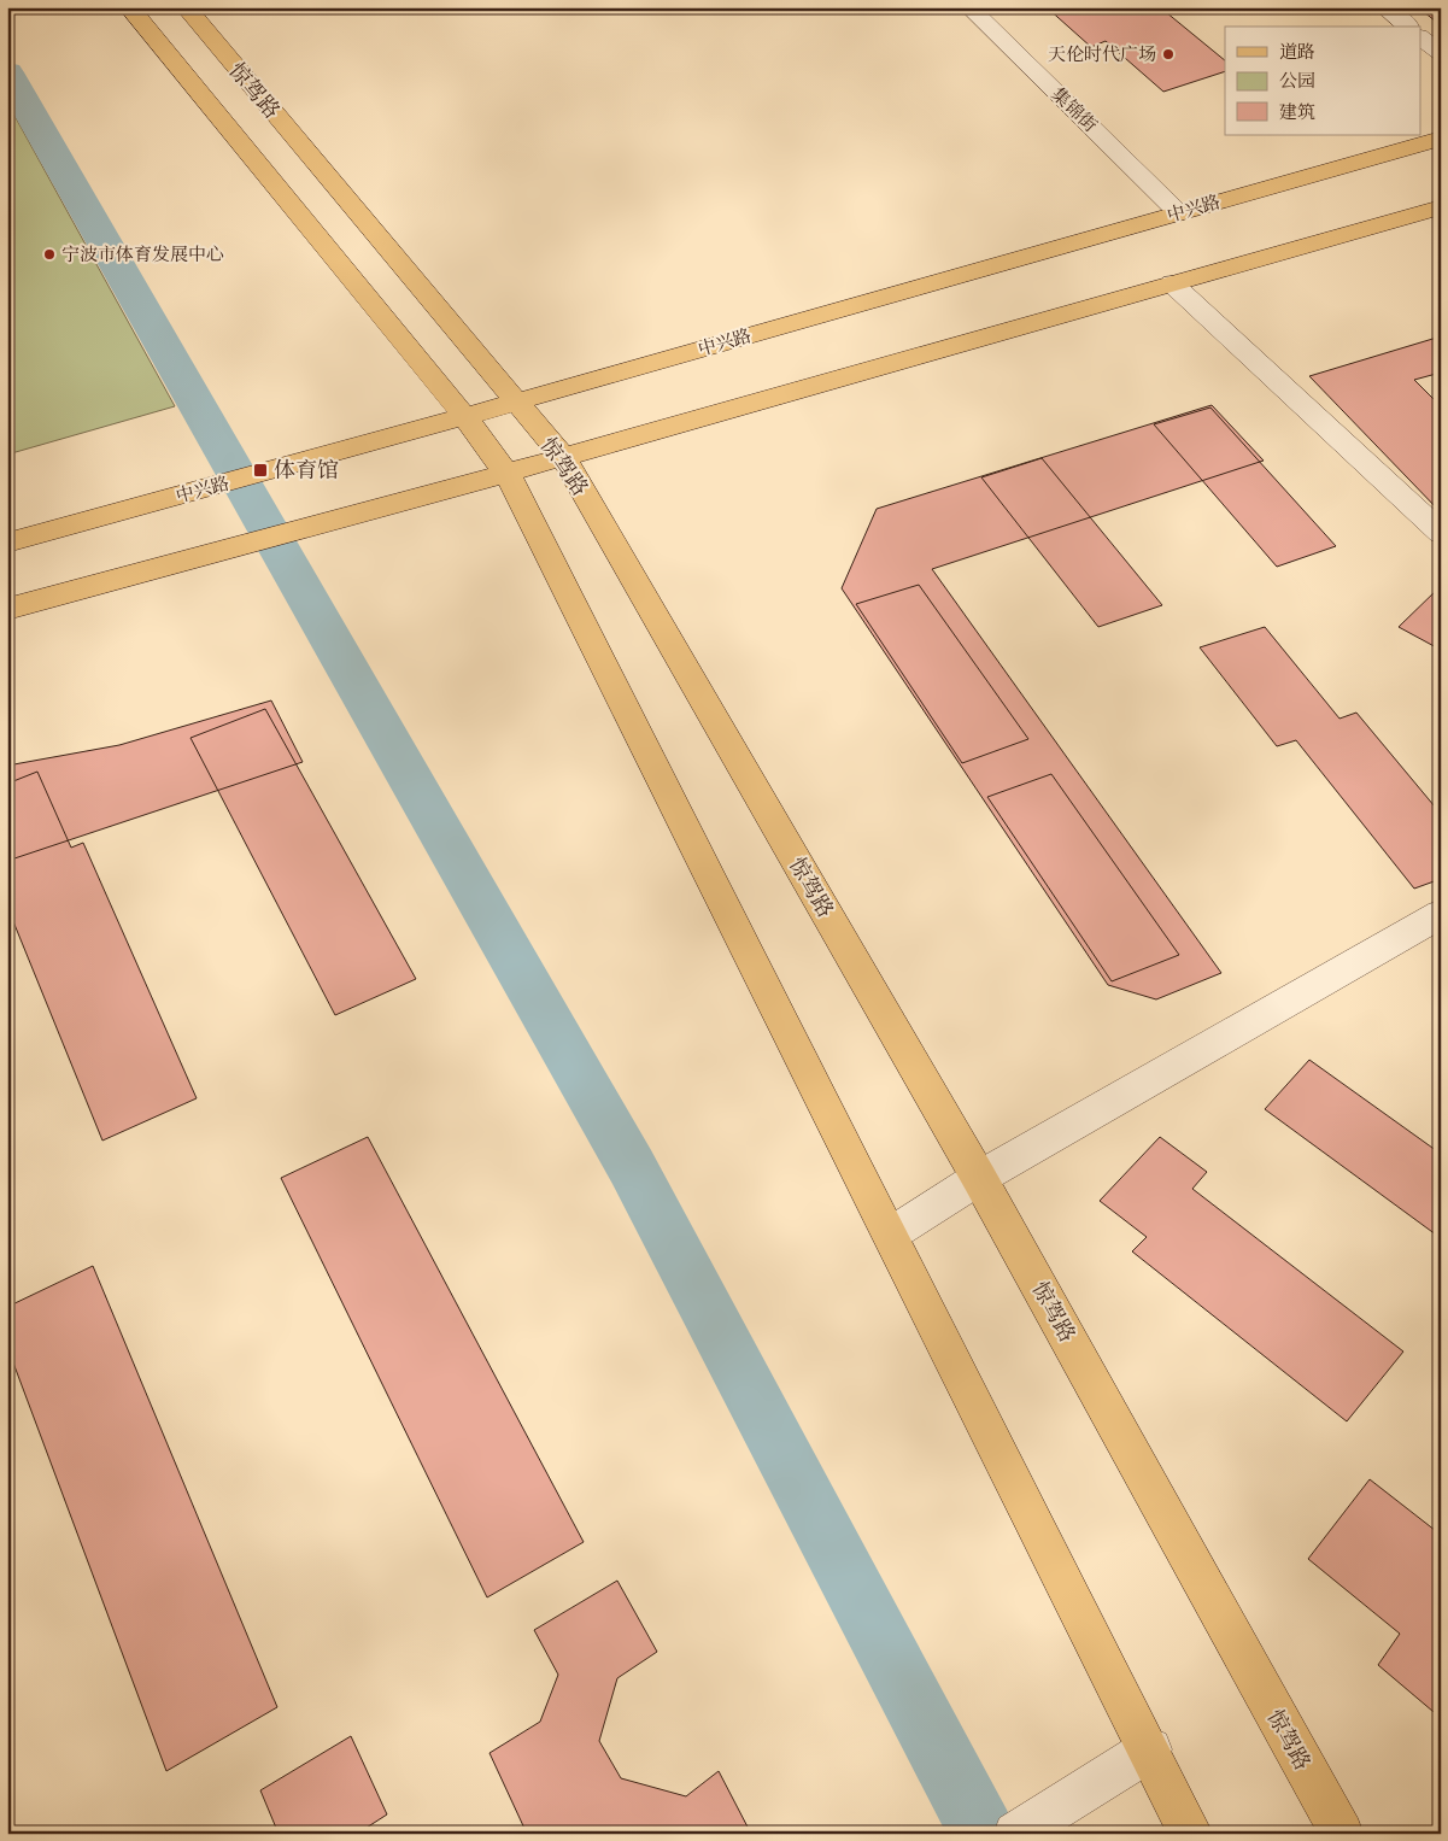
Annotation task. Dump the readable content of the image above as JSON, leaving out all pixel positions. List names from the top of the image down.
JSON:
{
  "streets": {
    "main road": ["惊驾路", "中兴路"],
    "street": ["集锦街"]
  },
  "crossings": [
    ["惊驾路", "中兴路"],
    ["集锦街", "中兴路"]
  ],
  "places": {
    "other": ["天伦时代广场", "宁波市体育发展中心"],
    "transit": ["体育馆"]
  },
  "legend": ["道路", "公园", "建筑"]
}
